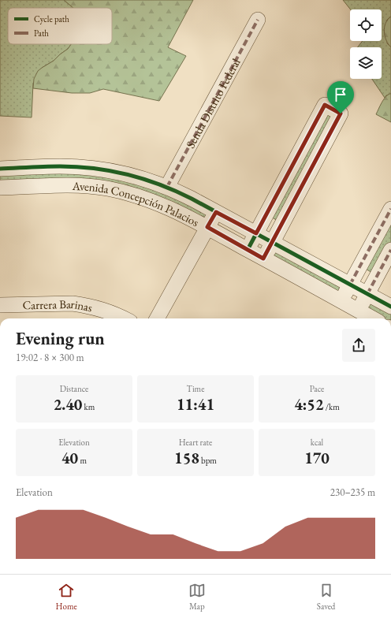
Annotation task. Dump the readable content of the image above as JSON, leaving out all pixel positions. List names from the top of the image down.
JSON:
{
  "streets": {
    "street": ["Senda Distrito Federal", "Avenida Concepción Palacios", "Carrera Barinas"]
  },
  "crossings": [
    ["Senda Distrito Federal", "Avenida Concepción Palacios"]
  ],
  "legend": ["Cycle path", "Path"],
  "page": {
    "heading": ["Evening run", "19:02 · 8 × 300 m"],
    "stats": [
      ["Distance", "2.40 km"],
      ["Time", "11:41"],
      ["Pace", "4:52 /km"],
      ["Elevation", "40 m"],
      ["Heart rate", "158 bpm"],
      ["kcal", "170"]
    ],
    "chart": ["Elevation", "230–235 m"],
    "tabs": ["Home", "Map", "Saved"]
  }
}
